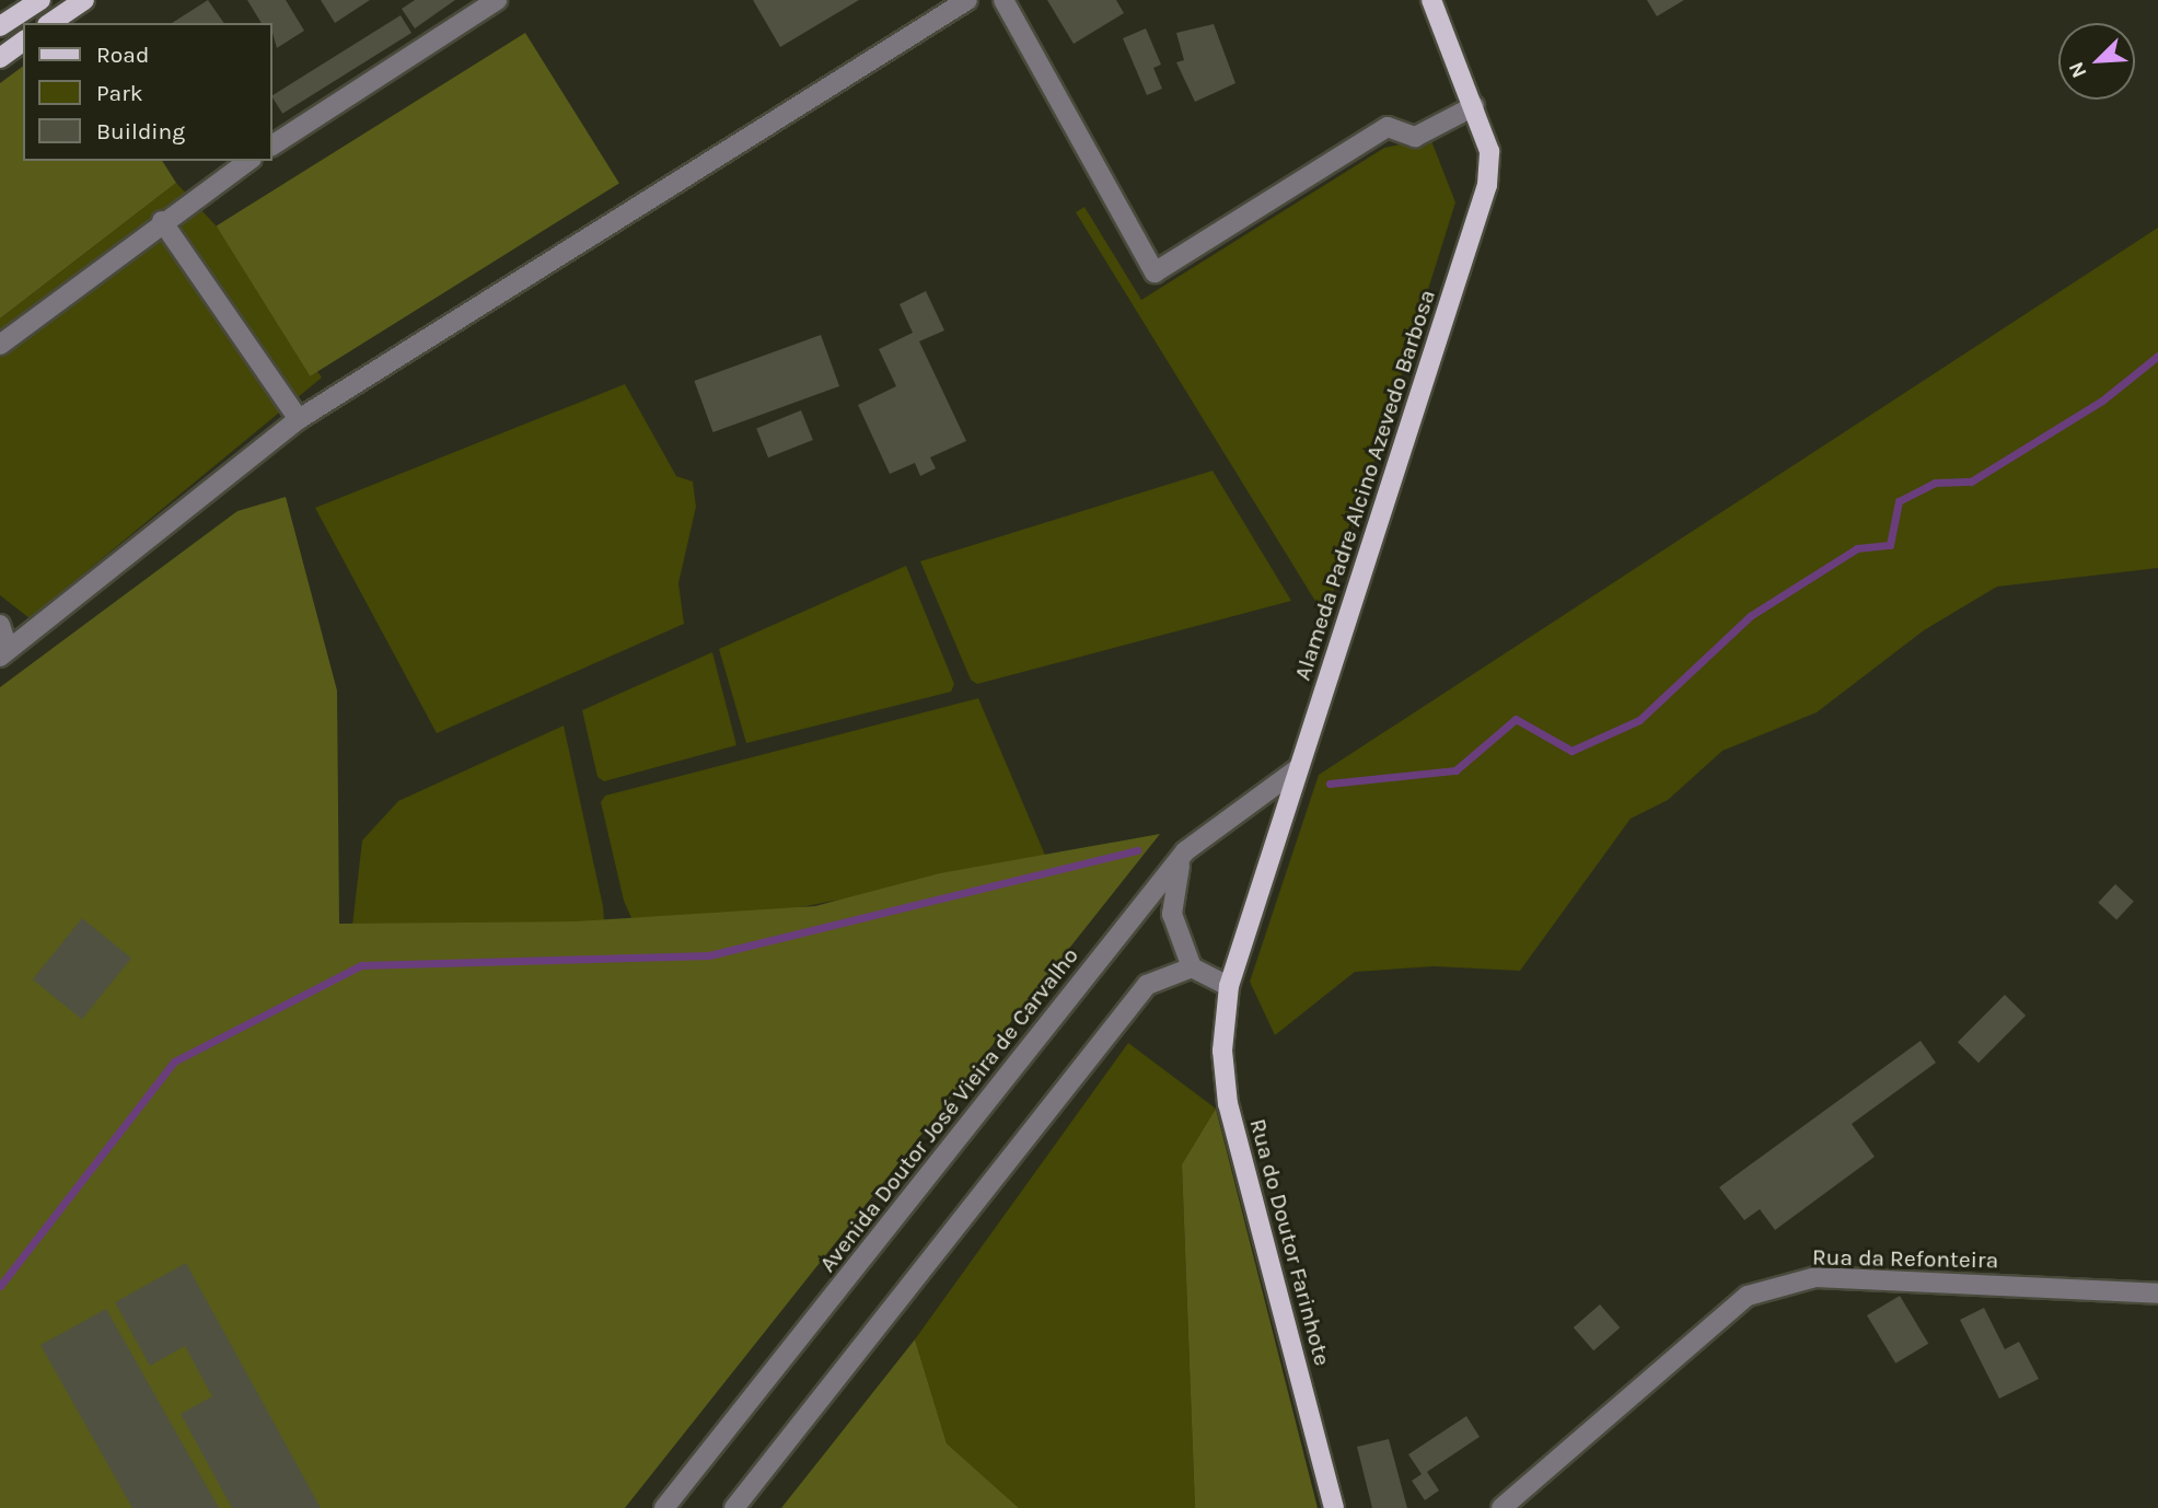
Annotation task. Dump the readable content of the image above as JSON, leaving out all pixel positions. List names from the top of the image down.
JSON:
{
  "streets": {
    "main road": ["Alameda Padre Alcino Azevedo Barbosa", "Rua do Doutor Farinhote"],
    "street": ["Avenida Doutor José Vieira de Carvalho", "Rua da Refonteira"]
  },
  "crossings": [
    ["Alameda Padre Alcino Azevedo Barbosa", "Avenida Doutor José Vieira de Carvalho"],
    ["Alameda Padre Alcino Azevedo Barbosa", "Rua do Doutor Farinhote"]
  ],
  "legend": ["Road", "Park", "Building"],
  "north": "bottom left"
}
